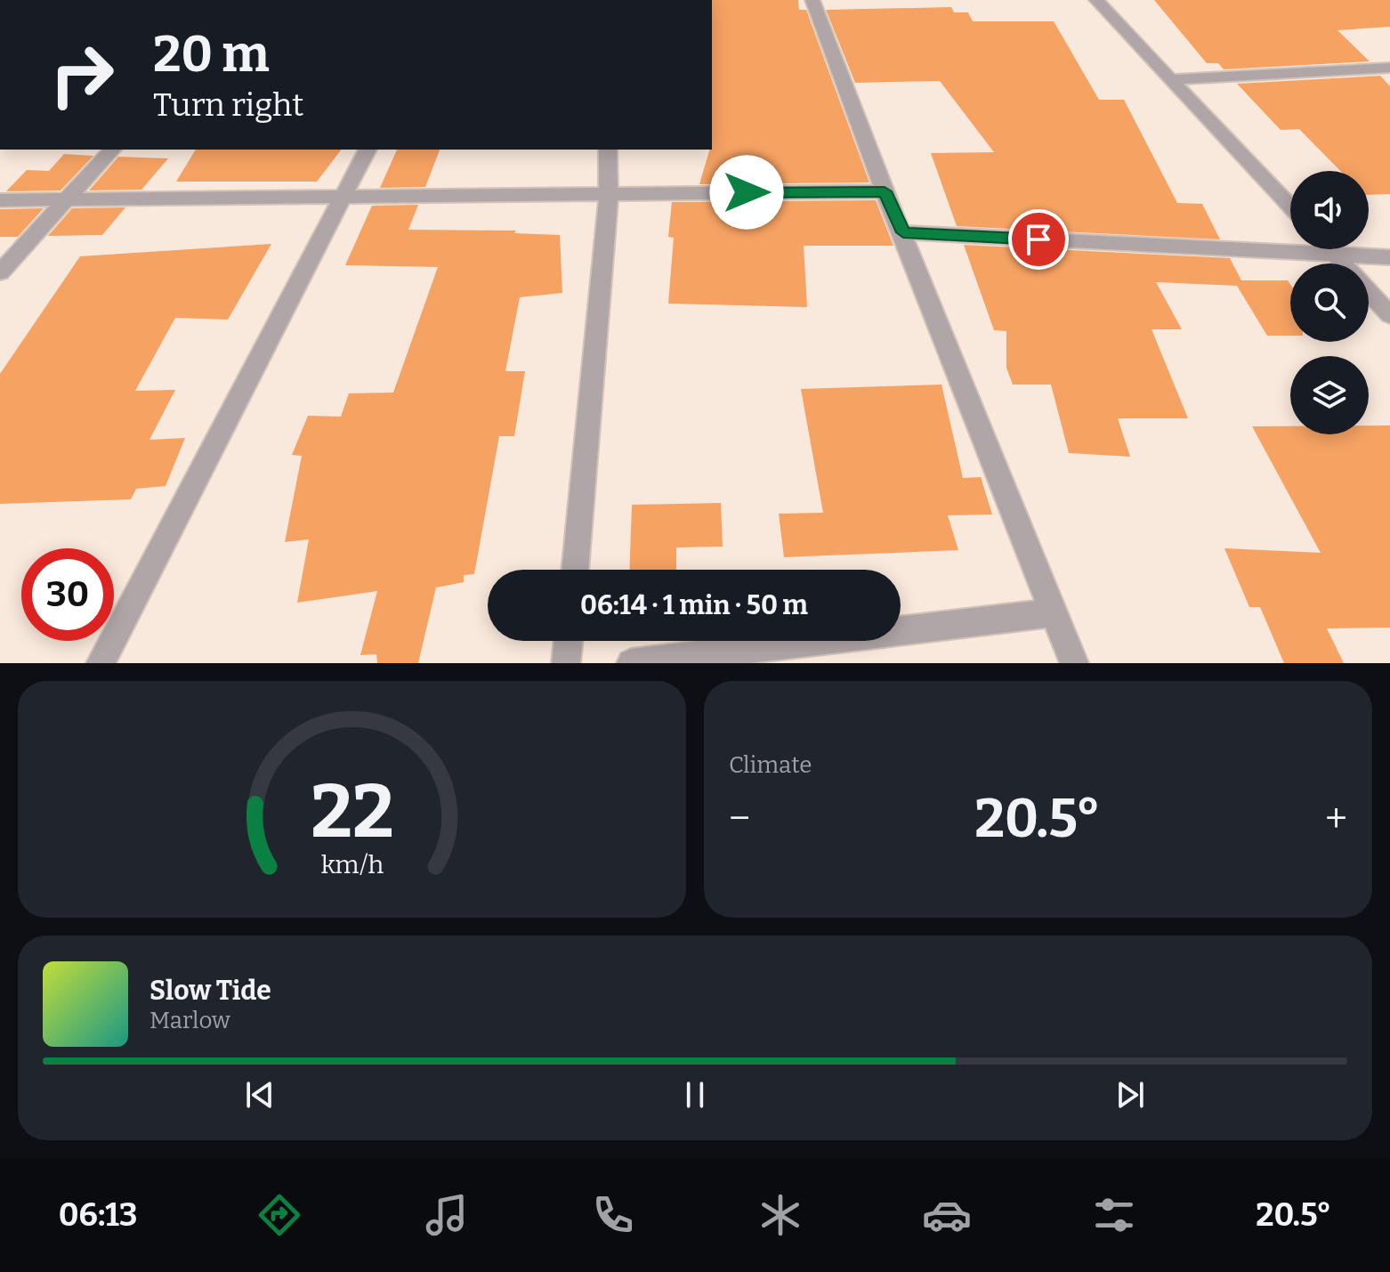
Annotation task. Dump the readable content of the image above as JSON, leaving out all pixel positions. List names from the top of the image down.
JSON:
{
  "page": {
    "turn": ["20 m", "Turn right"],
    "limit": "30",
    "trip": "06:14 · 1 min · 50 m",
    "tile": "Climate",
    "heat": ["−", "20.5°", "+"],
    "song": ["Slow Tide", "Marlow"],
    "tabs": ["06:13", "20.5°"],
    "gauge": ["22", "km/h"]
  }
}
